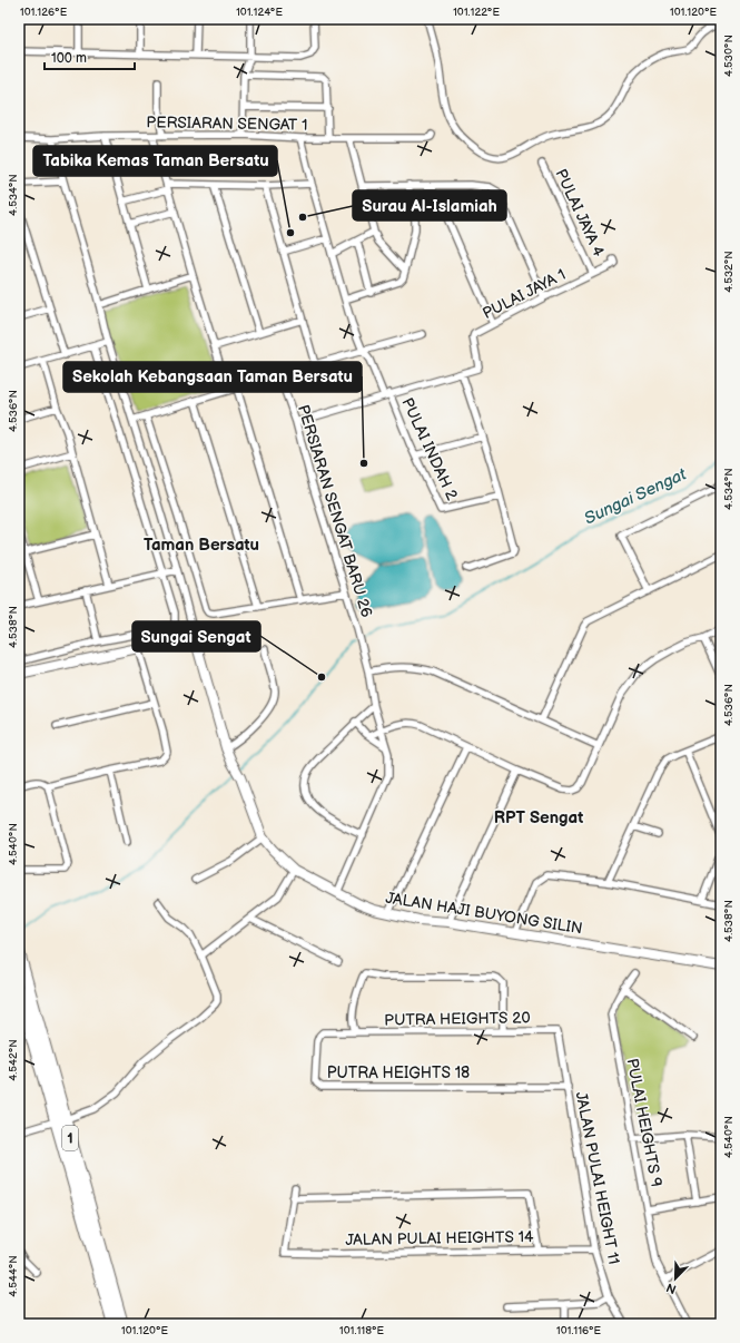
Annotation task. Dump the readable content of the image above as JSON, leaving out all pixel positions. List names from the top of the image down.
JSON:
{
  "streets": {
    "highway": ["1"],
    "street": [
      "PERSIARAN SENGAT 1",
      "PULAI JAYA 4",
      "PULAI JAYA 1",
      "PULAI INDAH 2",
      "PERSIARAN SENGAT BARU 26",
      "JALAN HAJI BUYONG SILIN",
      "PUTRA HEIGHTS 20",
      "PUTRA HEIGHTS 18",
      "PULAI HEIGHTS 9",
      "JALAN PULAI HEIGHT 11",
      "JALAN PULAI HEIGHTS 14"
    ]
  },
  "crossings": [
    ["PERSIARAN SENGAT 1", "PULAI INDAH 2"],
    ["PULAI JAYA 4", "PULAI JAYA 1"],
    ["PERSIARAN SENGAT BARU 26", "JALAN HAJI BUYONG SILIN"],
    ["PUTRA HEIGHTS 20", "PUTRA HEIGHTS 18"],
    ["PUTRA HEIGHTS 20", "JALAN PULAI HEIGHT 11"],
    ["PUTRA HEIGHTS 18", "JALAN PULAI HEIGHT 11"],
    ["JALAN PULAI HEIGHT 11", "JALAN PULAI HEIGHTS 14"]
  ],
  "districts": ["Taman Bersatu", "RPT Sengat"],
  "water": ["Sungai Sengat"],
  "places": [
    "Surau Al-Islamiah",
    "Tabika Kemas Taman Bersatu",
    "Sekolah Kebangsaan Taman Bersatu",
    "Sungai Sengat"
  ],
  "scale_bar": "100 m",
  "north": "bottom left",
  "coordinates": [
    "101.126°E",
    "101.124°E",
    "101.122°E",
    "101.120°E",
    "4.530°N",
    "4.534°N",
    "4.532°N",
    "4.536°N",
    "4.538°N",
    "4.540°N",
    "4.542°N",
    "4.544°N",
    "101.118°E",
    "101.116°E"
  ]
}
